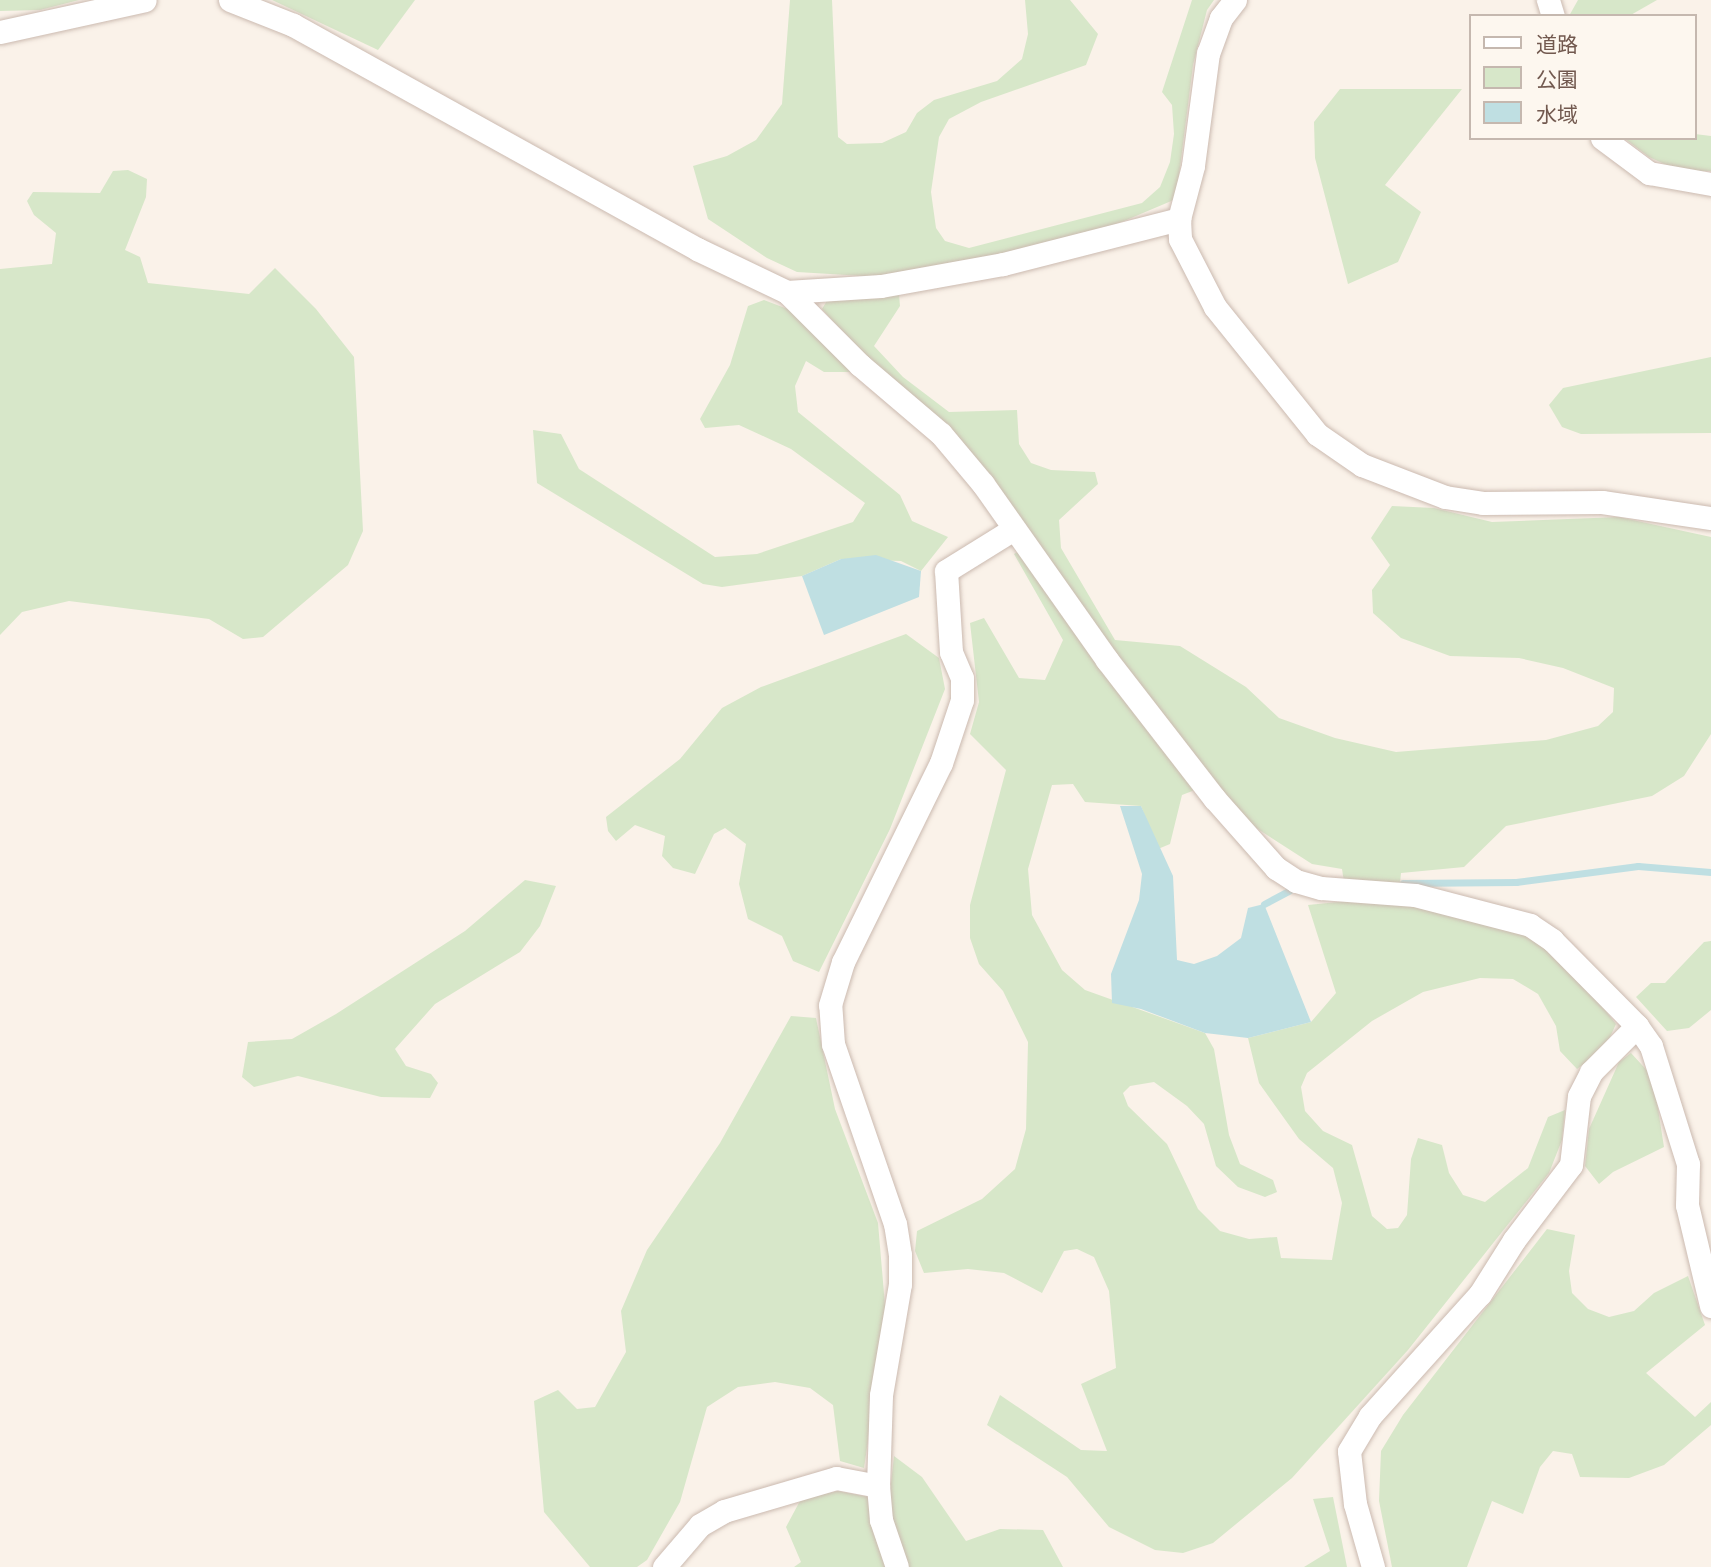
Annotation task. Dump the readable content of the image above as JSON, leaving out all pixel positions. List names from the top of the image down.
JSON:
{
  "legend": ["道路", "公園", "水域"]
}
